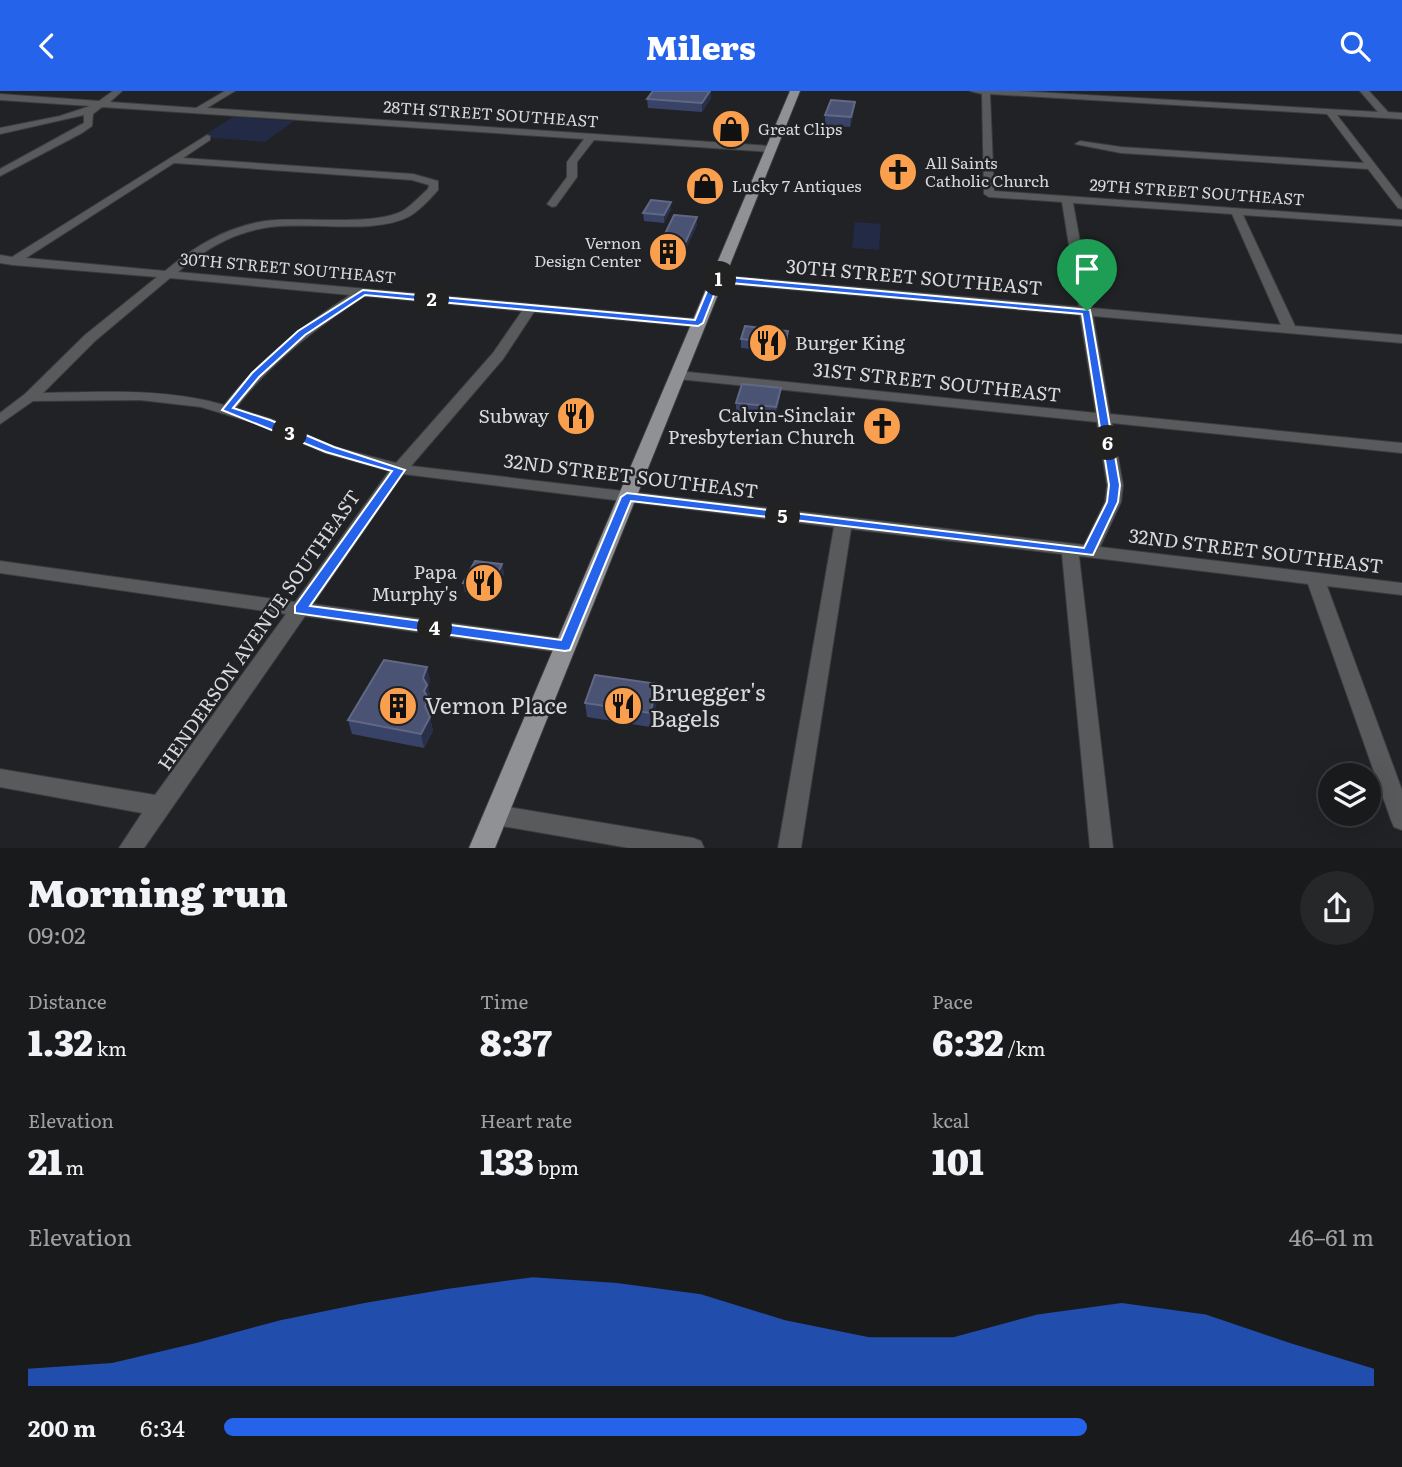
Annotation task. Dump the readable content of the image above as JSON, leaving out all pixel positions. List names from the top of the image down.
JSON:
{
  "streets": {
    "street": [
      "28TH STREET SOUTHEAST",
      "29TH STREET SOUTHEAST",
      "30TH STREET SOUTHEAST",
      "31ST STREET SOUTHEAST",
      "32ND STREET SOUTHEAST",
      "HENDERSON AVENUE SOUTHEAST"
    ]
  },
  "crossings": [
    ["30TH STREET SOUTHEAST", "HENDERSON AVENUE SOUTHEAST"],
    ["32ND STREET SOUTHEAST", "HENDERSON AVENUE SOUTHEAST"]
  ],
  "places": {
    "shop": ["Great Clips", "Lucky 7 Antiques"],
    "church": ["All Saints Catholic Church", "Calvin-Sinclair Presbyterian Church"],
    "building": ["Vernon Design Center", "Vernon Place"],
    "restaurant": [
      "Burger King",
      "Subway",
      "Papa Murphy's",
      "Bruegger's Bagels"
    ]
  },
  "page": {
    "header": "Milers",
    "pins": [
      "1",
      "2",
      "3",
      "6",
      "5",
      "4"
    ],
    "heading": ["Morning run", "09:02"],
    "stats": [
      ["Distance", "1.32 km"],
      ["Time", "8:37"],
      ["Pace", "6:32 /km"],
      ["Elevation", "21 m"],
      ["Heart rate", "133 bpm"],
      ["kcal", "101"]
    ],
    "chart": ["Elevation", "46–61 m"],
    "list": [
      {
        "name": "200 m",
        "note": "6:34"
      }
    ]
  }
}
